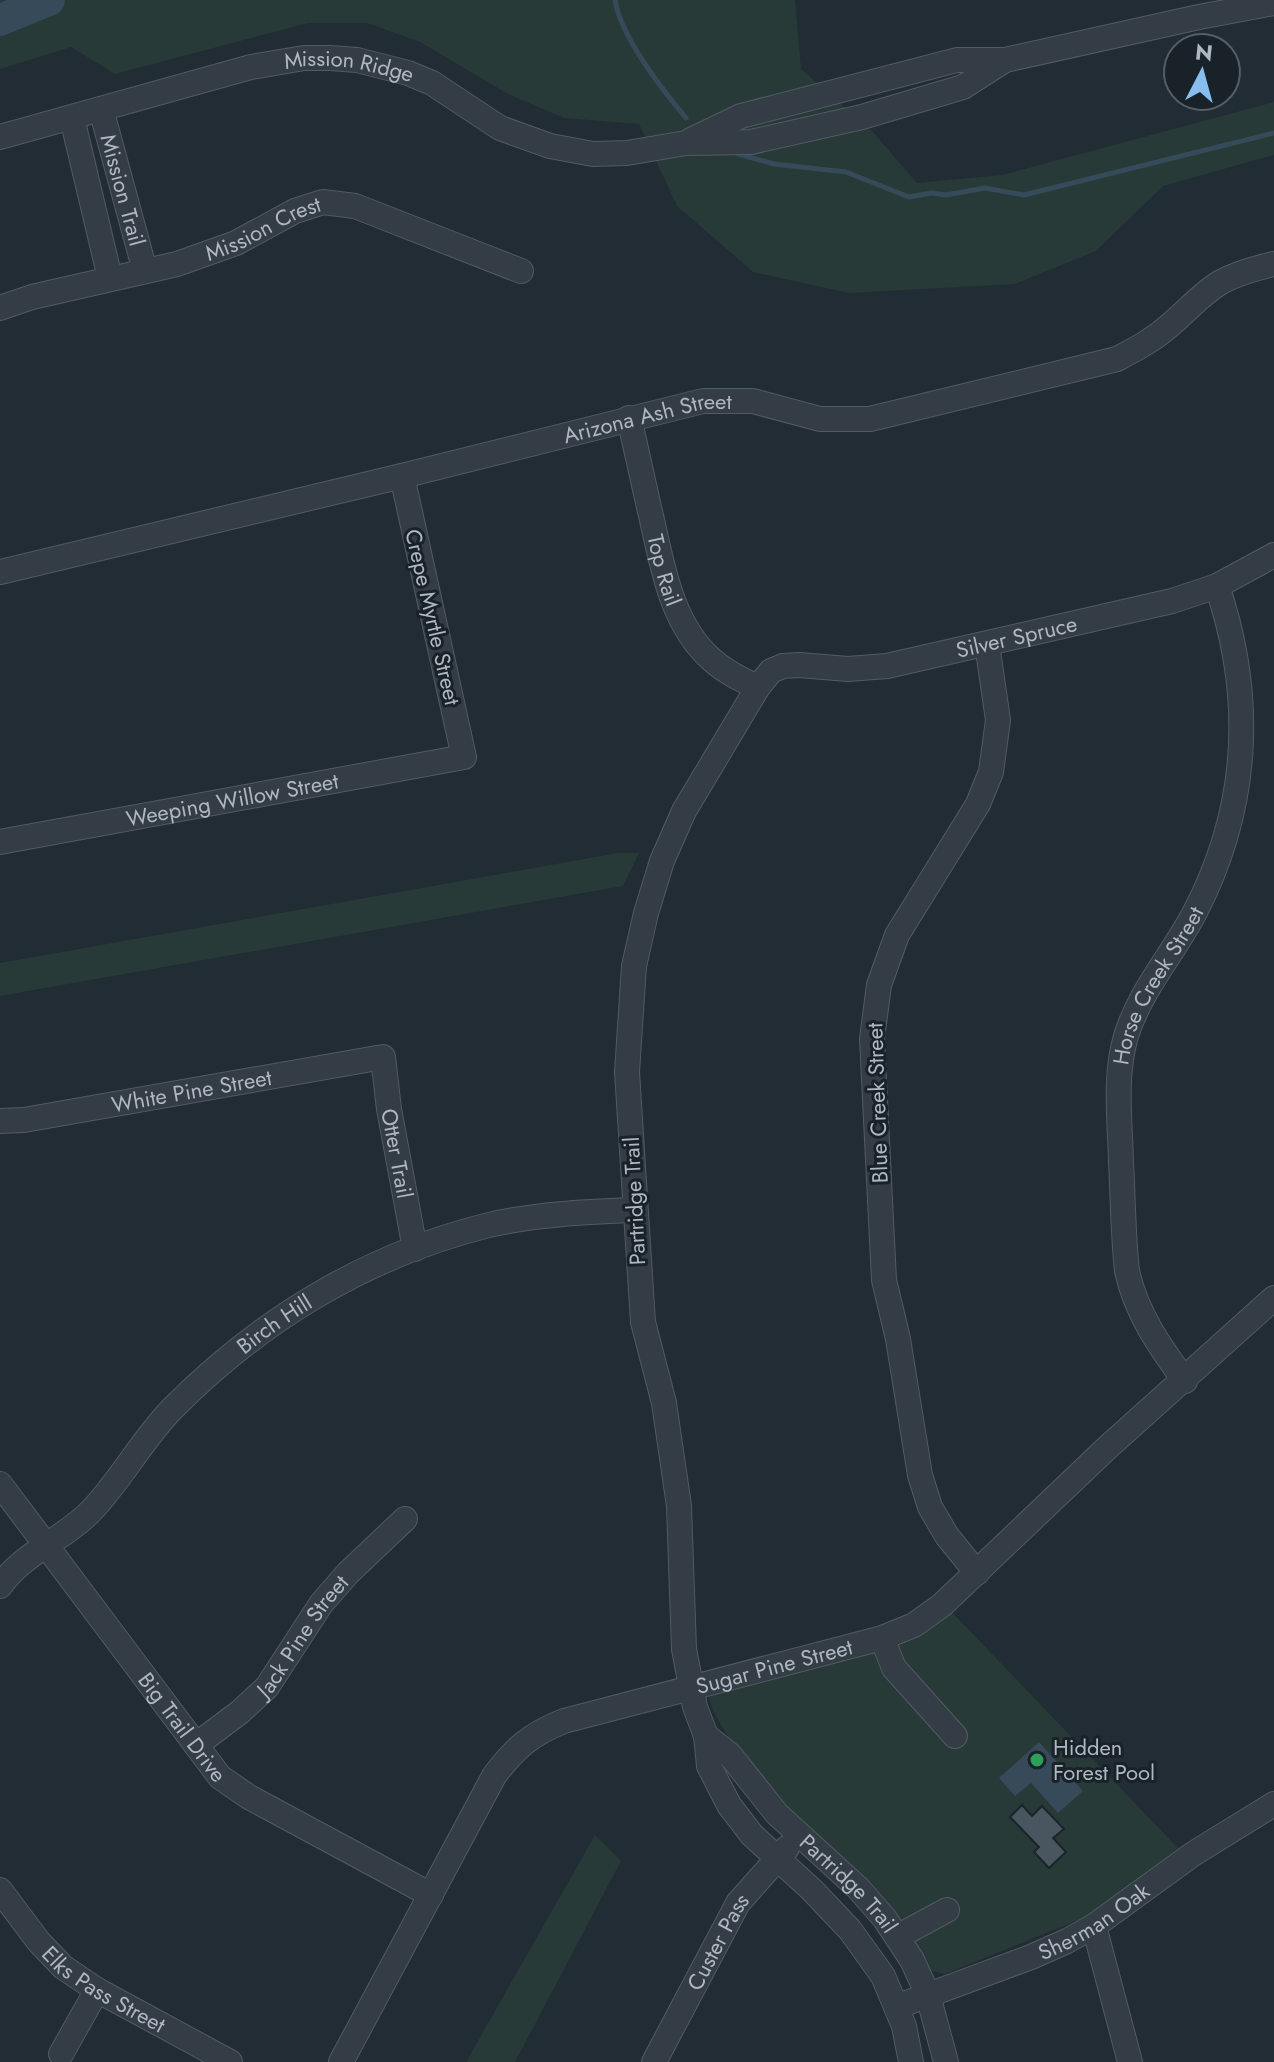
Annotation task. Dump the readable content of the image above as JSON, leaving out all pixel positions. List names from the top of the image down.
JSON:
{
  "streets": {
    "street": [
      "Mission Ridge",
      "Mission Trail",
      "Mission Crest",
      "Arizona Ash Street",
      "Top Rail",
      "Crepe Myrtle Street",
      "Silver Spruce",
      "Weeping Willow Street",
      "Horse Creek Street",
      "White Pine Street",
      "Blue Creek Street",
      "Otter Trail",
      "Partridge Trail",
      "Birch Hill",
      "Jack Pine Street",
      "Sugar Pine Street",
      "Big Trail Drive",
      "Sherman Oak",
      "Custer Pass",
      "Elks Pass Street"
    ]
  },
  "crossings": [
    ["Mission Ridge", "Mission Trail"],
    ["Mission Trail", "Mission Crest"],
    ["Arizona Ash Street", "Top Rail"],
    ["Arizona Ash Street", "Crepe Myrtle Street"],
    ["Top Rail", "Silver Spruce"],
    ["Top Rail", "Partridge Trail"],
    ["Crepe Myrtle Street", "Weeping Willow Street"],
    ["Silver Spruce", "Horse Creek Street"],
    ["Silver Spruce", "Blue Creek Street"],
    ["Silver Spruce", "Partridge Trail"],
    ["Horse Creek Street", "Sugar Pine Street"],
    ["White Pine Street", "Otter Trail"],
    ["Blue Creek Street", "Sugar Pine Street"],
    ["Otter Trail", "Birch Hill"],
    ["Partridge Trail", "Birch Hill"],
    ["Partridge Trail", "Sugar Pine Street"],
    ["Partridge Trail", "Sherman Oak"],
    ["Partridge Trail", "Custer Pass"],
    ["Birch Hill", "Big Trail Drive"],
    ["Jack Pine Street", "Big Trail Drive"],
    ["Sugar Pine Street", "Big Trail Drive"]
  ],
  "places": ["Hidden Forest Pool"],
  "north": "top"
}
